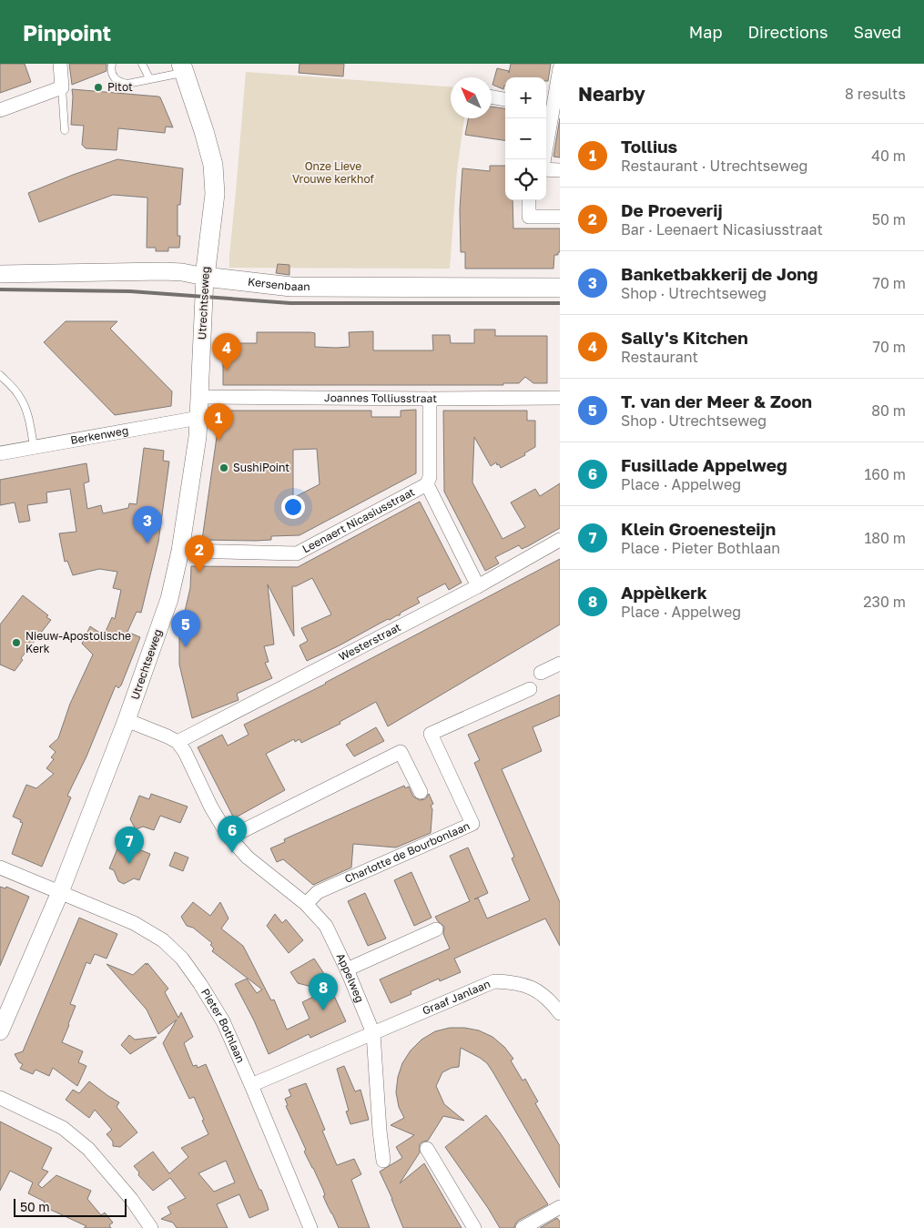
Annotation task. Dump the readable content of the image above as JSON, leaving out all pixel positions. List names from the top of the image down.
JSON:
{
  "streets": {
    "main road": ["Kersenbaan", "Utrechtseweg"],
    "street": [
      "Joannes Tolliusstraat",
      "Berkenweg",
      "Leenaert Nicasiusstraat",
      "Westerstraat",
      "Charlotte de Bourbonlaan",
      "Appelweg",
      "Graaf Janlaan",
      "Pieter Bothlaan"
    ]
  },
  "crossings": [
    ["Kersenbaan", "Utrechtseweg"],
    ["Utrechtseweg", "Joannes Tolliusstraat"],
    ["Utrechtseweg", "Berkenweg"],
    ["Utrechtseweg", "Leenaert Nicasiusstraat"],
    ["Utrechtseweg", "Pieter Bothlaan"],
    ["Westerstraat", "Appelweg"],
    ["Charlotte de Bourbonlaan", "Appelweg"],
    ["Appelweg", "Graaf Janlaan"],
    ["Graaf Janlaan", "Pieter Bothlaan"]
  ],
  "parks": ["Onze Lieve Vrouwe kerkhof"],
  "places": ["Pitot", "SushiPoint", "Nieuw-Apostolische Kerk"],
  "scale_bar": "50 m",
  "north": "top left",
  "page": {
    "header": "Pinpoint",
    "nav": ["Map", "Directions", "Saved"],
    "heading": ["Nearby", "8 results"],
    "map_buttons": ["+", "−"],
    "list": [
      {
        "mark": "1",
        "name": "Tollius",
        "note": "Restaurant · Utrechtseweg",
        "value": "40 m"
      },
      {
        "mark": "2",
        "name": "De Proeverij",
        "note": "Bar · Leenaert Nicasiusstraat",
        "value": "50 m"
      },
      {
        "mark": "3",
        "name": "Banketbakkerij de Jong",
        "note": "Shop · Utrechtseweg",
        "value": "70 m"
      },
      {
        "mark": "4",
        "name": "Sally's Kitchen",
        "note": "Restaurant",
        "value": "70 m"
      },
      {
        "mark": "5",
        "name": "T. van der Meer & Zoon",
        "note": "Shop · Utrechtseweg",
        "value": "80 m"
      },
      {
        "mark": "6",
        "name": "Fusillade Appelweg",
        "note": "Place · Appelweg",
        "value": "160 m"
      },
      {
        "mark": "7",
        "name": "Klein Groenesteijn",
        "note": "Place · Pieter Bothlaan",
        "value": "180 m"
      },
      {
        "mark": "8",
        "name": "Appèlkerk",
        "note": "Place · Appelweg",
        "value": "230 m"
      }
    ],
    "pins": [
      "4",
      "1",
      "3",
      "2",
      "5",
      "6",
      "7",
      "8"
    ],
    "scale": "50 m"
  }
}
